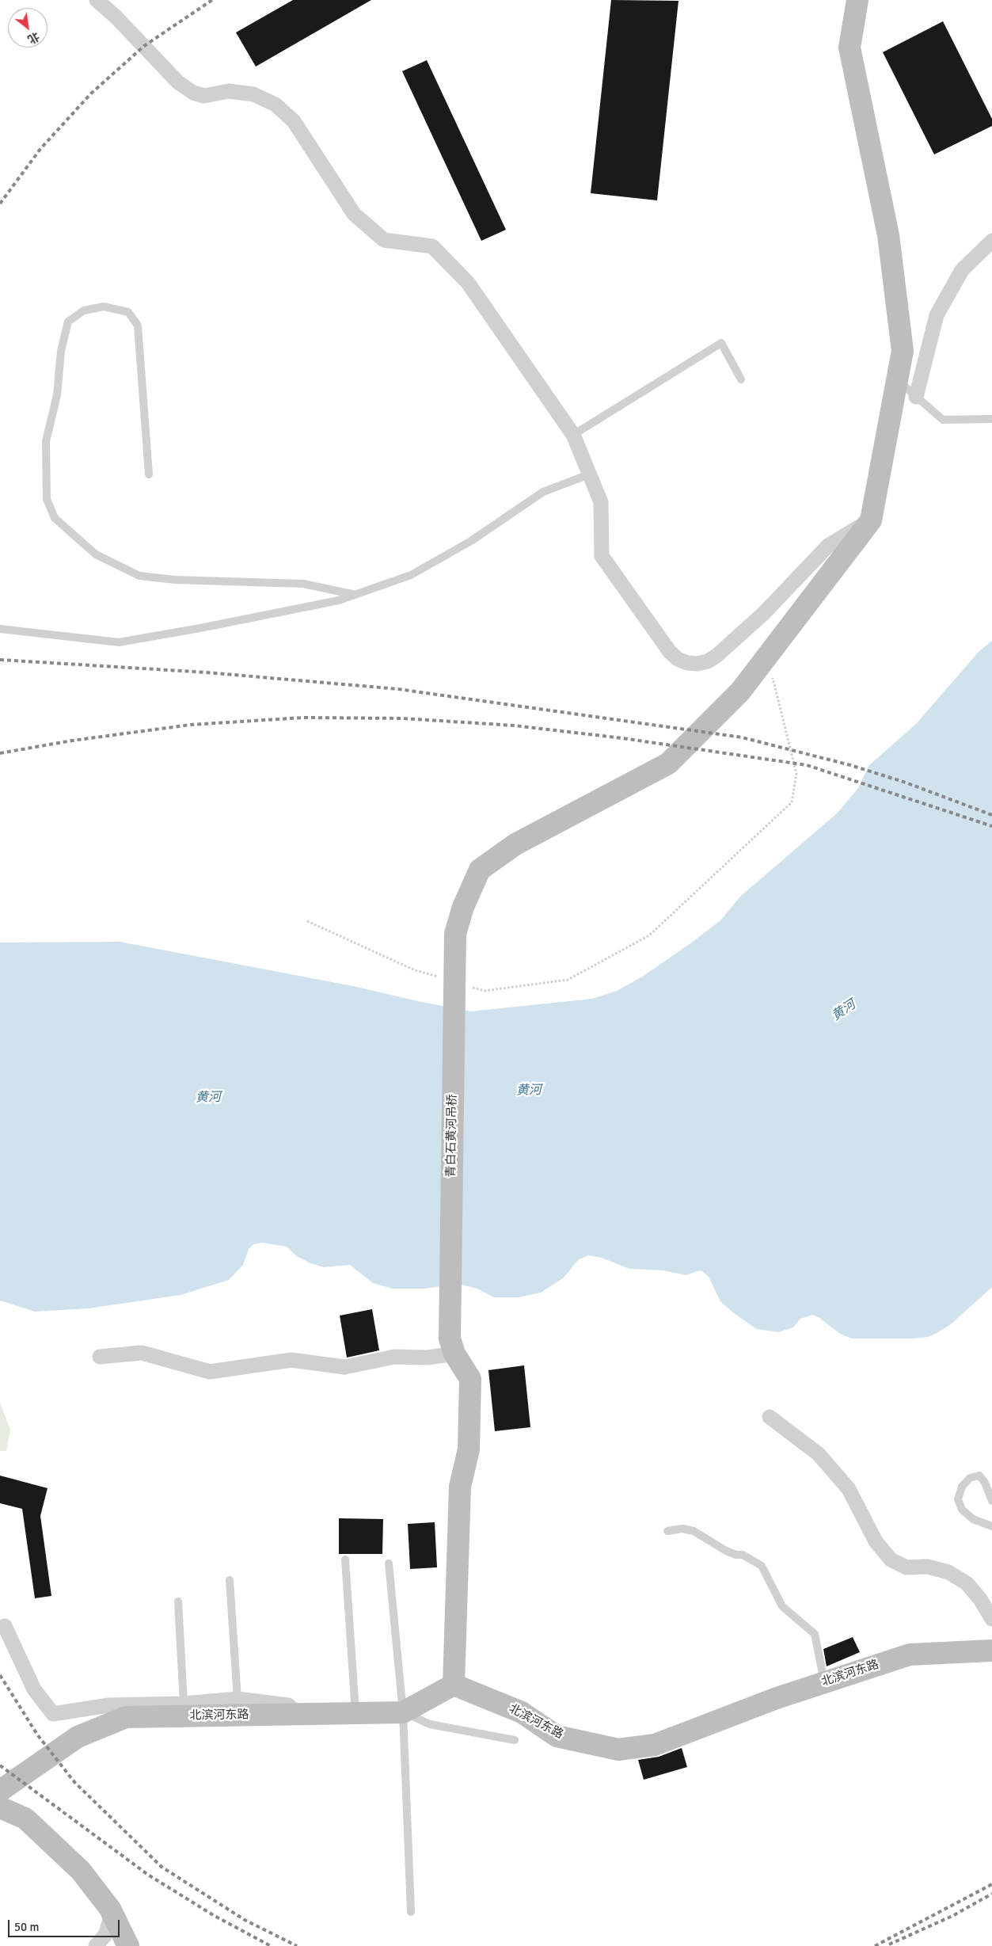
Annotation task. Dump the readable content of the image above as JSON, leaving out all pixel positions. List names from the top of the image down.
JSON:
{
  "streets": {
    "street": ["青白石黄河吊桥", "北滨河东路"]
  },
  "water": ["黄河"],
  "scale_bar": "50 m",
  "north": "bottom right"
}
